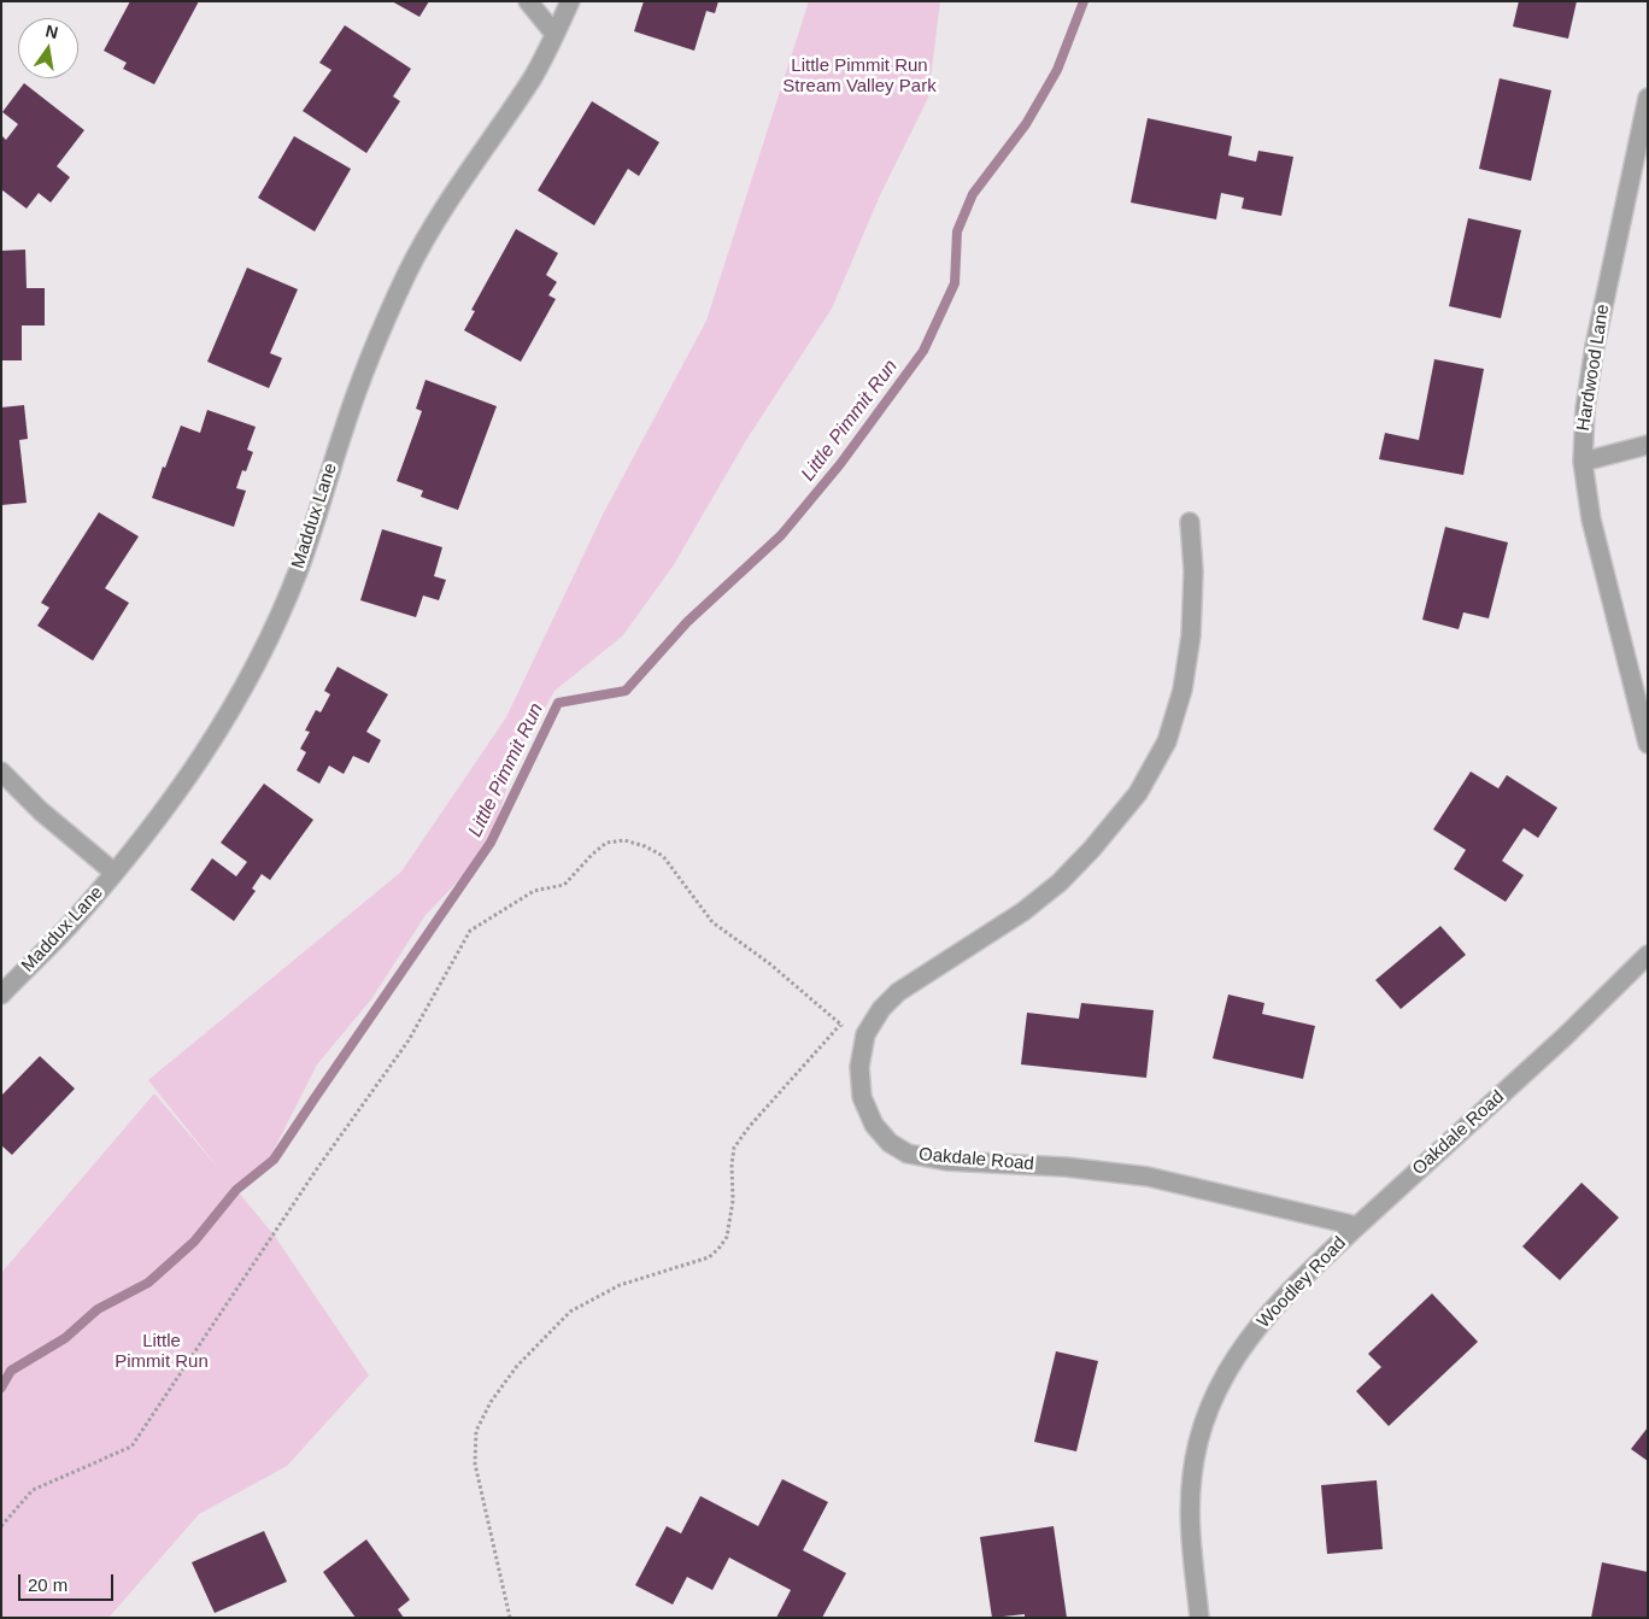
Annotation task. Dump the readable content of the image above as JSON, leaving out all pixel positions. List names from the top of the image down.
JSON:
{
  "streets": {
    "street": [
      "Hardwood Lane",
      "Maddux Lane",
      "Oakdale Road",
      "Woodley Road"
    ]
  },
  "crossings": [
    ["Oakdale Road", "Woodley Road"]
  ],
  "water": ["Little Pimmit Run"],
  "parks": ["Little Pimmit Run Stream Valley Park", "Little Pimmit Run"],
  "scale_bar": "20 m",
  "north": "top"
}
